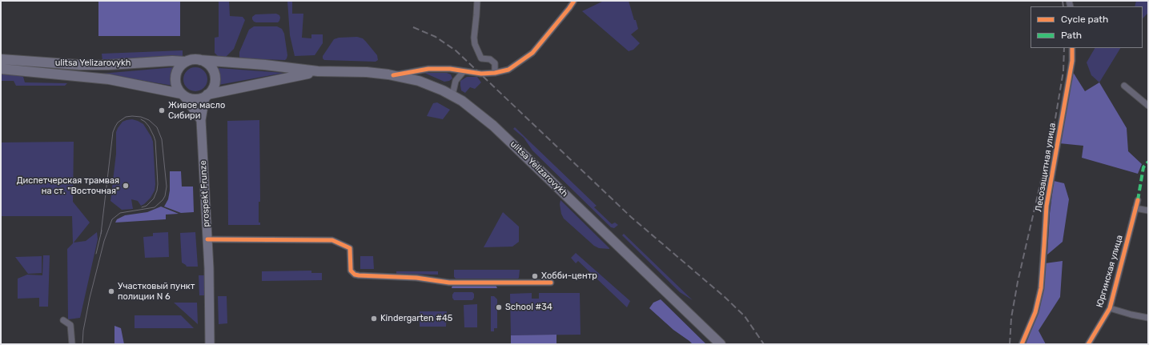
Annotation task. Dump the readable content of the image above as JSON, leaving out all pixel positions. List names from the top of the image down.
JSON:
{
  "streets": {
    "main road": ["ulitsa Yelizarovykh", "prospekt Frunze"],
    "street": ["Лесозащитная улица", "Юргинская улица"]
  },
  "crossings": [
    ["ulitsa Yelizarovykh", "prospekt Frunze"]
  ],
  "places": [
    "Живое масло Сибири",
    "Диспетчерская трамвая на ст. \"Восточная\"",
    "Хобби-центр",
    "Участковый пункт полиции N 6",
    "School #34",
    "Kindergarten #45"
  ],
  "legend": ["Cycle path", "Path"]
}
